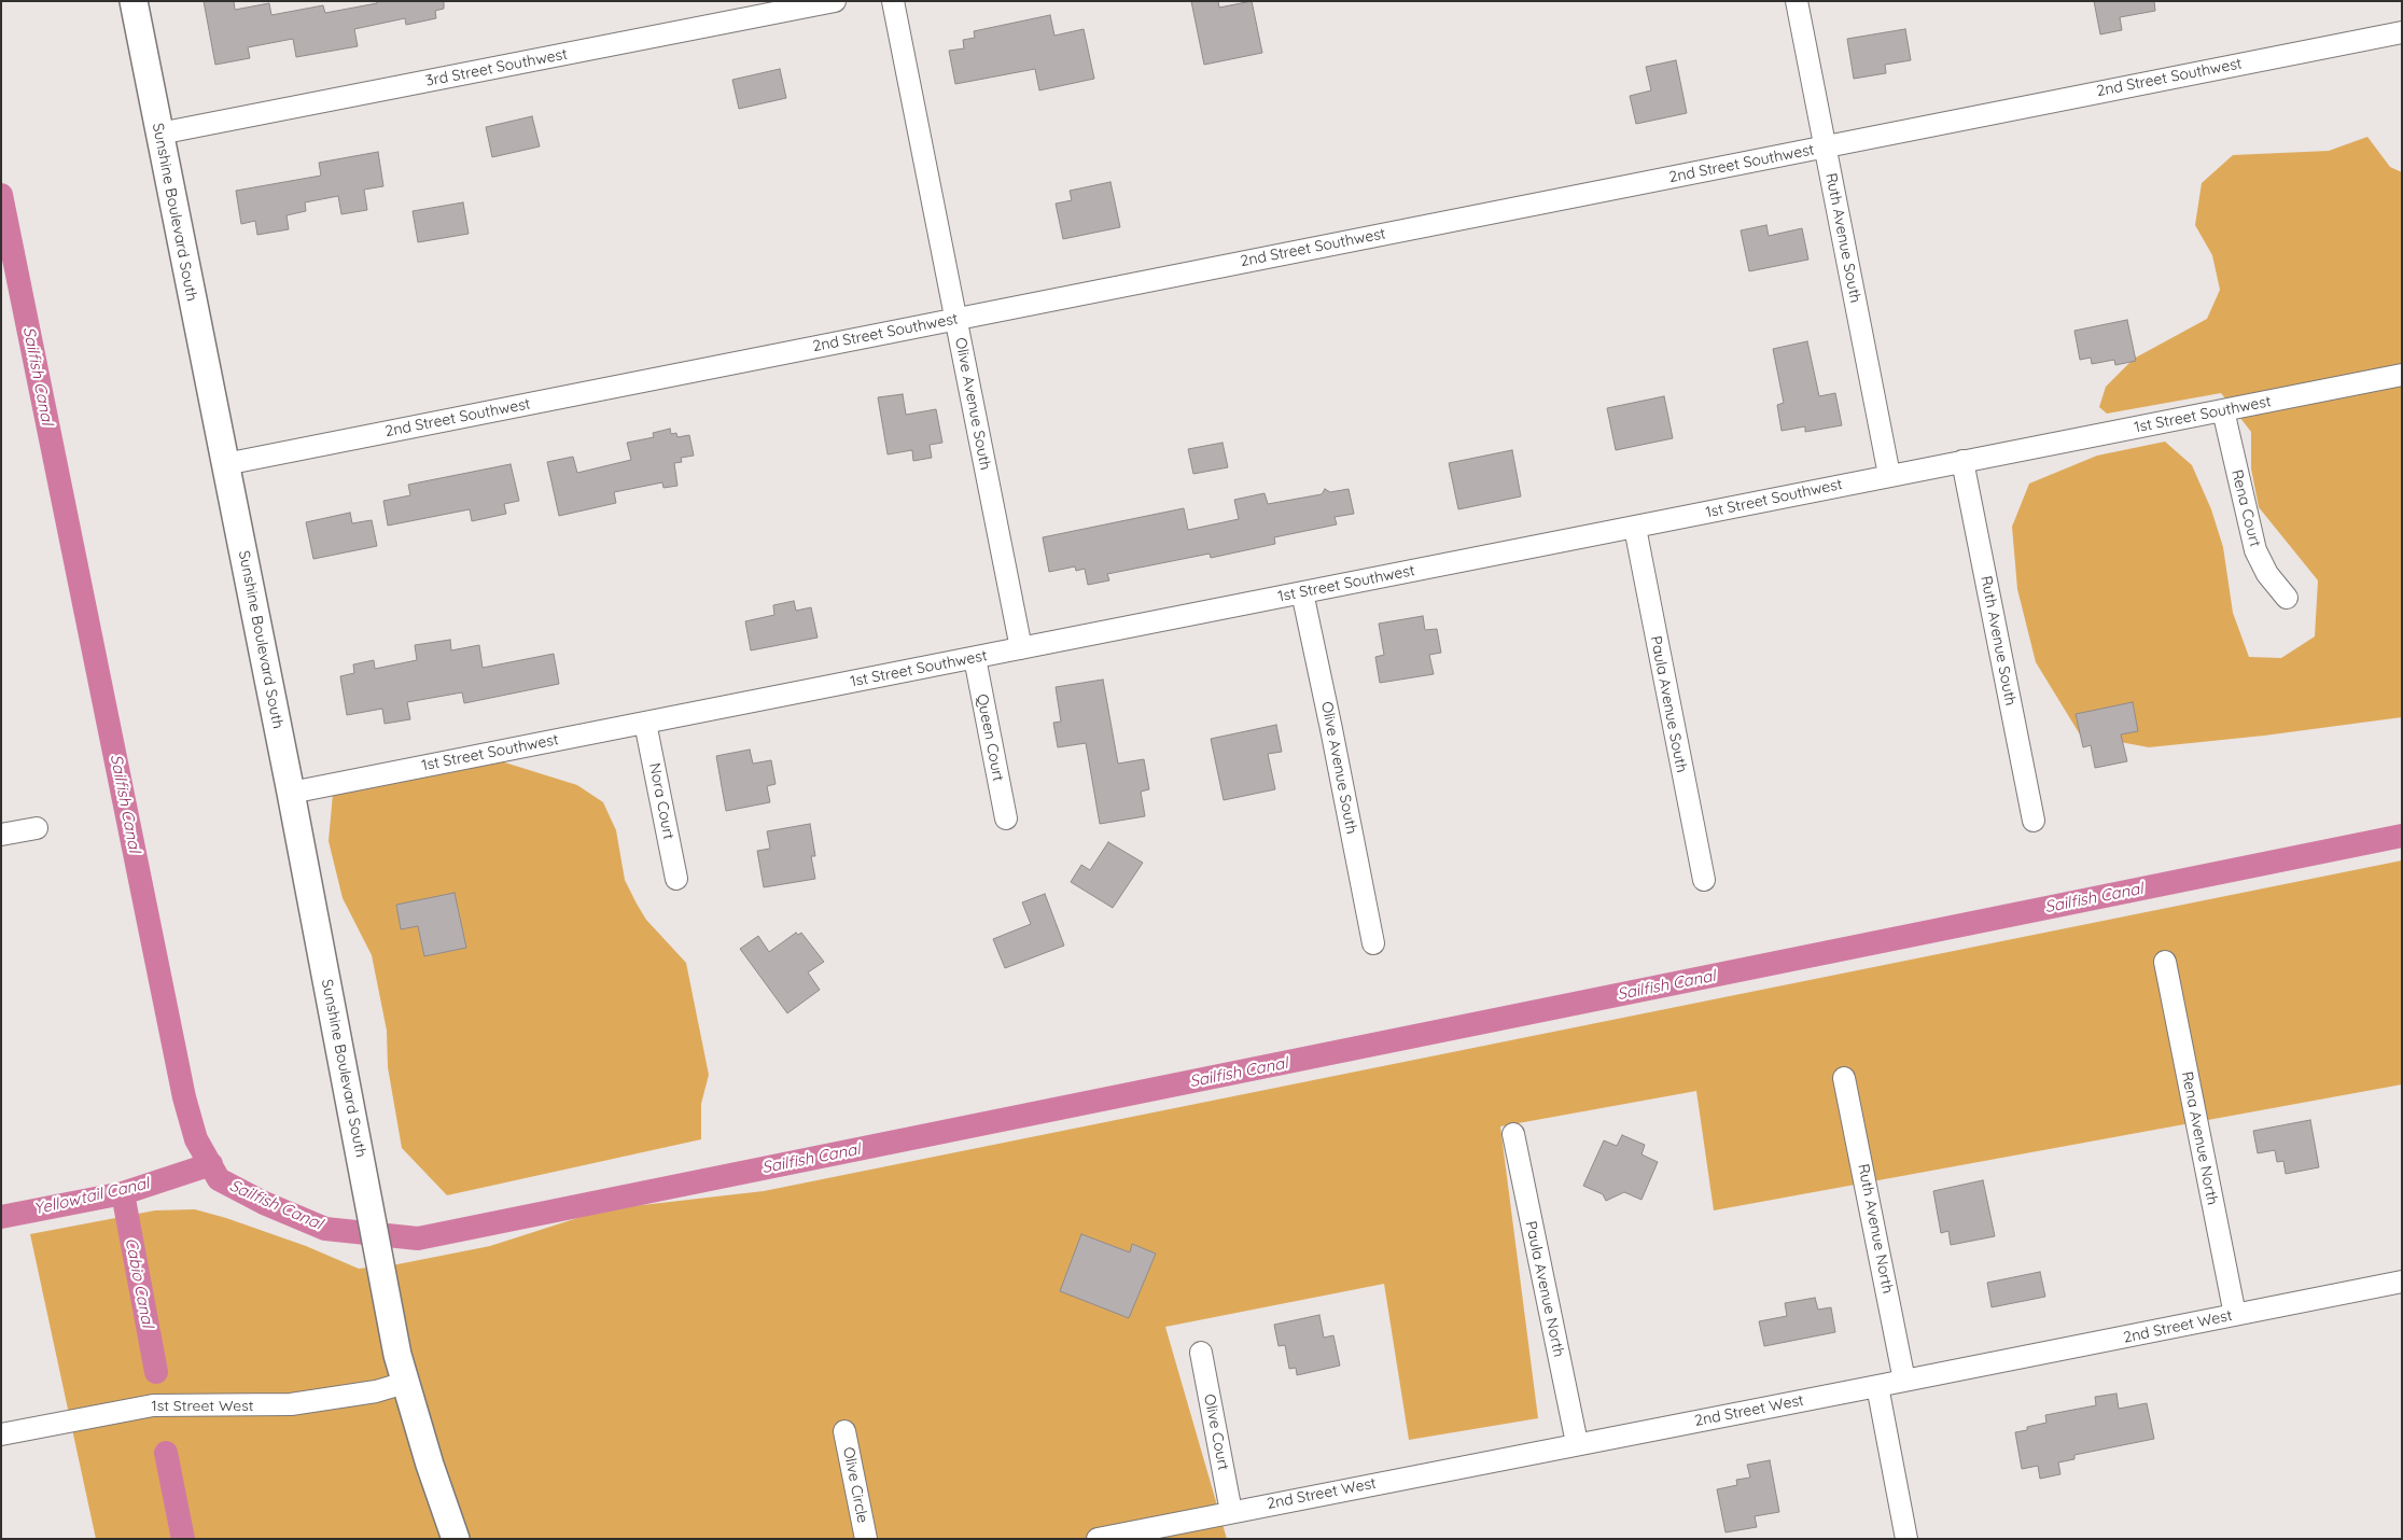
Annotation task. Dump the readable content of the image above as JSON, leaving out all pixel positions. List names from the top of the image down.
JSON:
{
  "streets": {
    "street": [
      "3rd Street Southwest",
      "2nd Street Southwest",
      "Sunshine Boulevard South",
      "Ruth Avenue South",
      "Olive Avenue South",
      "1st Street Southwest",
      "Rena Court",
      "Paula Avenue South",
      "Queen Court",
      "Nora Court",
      "Rena Avenue North",
      "Ruth Avenue North",
      "Paula Avenue North",
      "2nd Street West",
      "1st Street West",
      "Olive Court",
      "Olive Circle"
    ]
  },
  "crossings": [
    ["3rd Street Southwest", "Sunshine Boulevard South"],
    ["2nd Street Southwest", "Sunshine Boulevard South"],
    ["2nd Street Southwest", "Ruth Avenue South"],
    ["2nd Street Southwest", "Olive Avenue South"],
    ["Sunshine Boulevard South", "1st Street Southwest"],
    ["Sunshine Boulevard South", "1st Street West"],
    ["Ruth Avenue South", "1st Street Southwest"],
    ["Olive Avenue South", "1st Street Southwest"],
    ["1st Street Southwest", "Rena Court"],
    ["1st Street Southwest", "Paula Avenue South"],
    ["1st Street Southwest", "Queen Court"],
    ["1st Street Southwest", "Nora Court"],
    ["Rena Avenue North", "2nd Street West"],
    ["Ruth Avenue North", "2nd Street West"],
    ["Paula Avenue North", "2nd Street West"],
    ["2nd Street West", "Olive Court"]
  ],
  "water": ["Sailfish Canal", "Yellowtail Canal", "Cabio Canal"]
}
